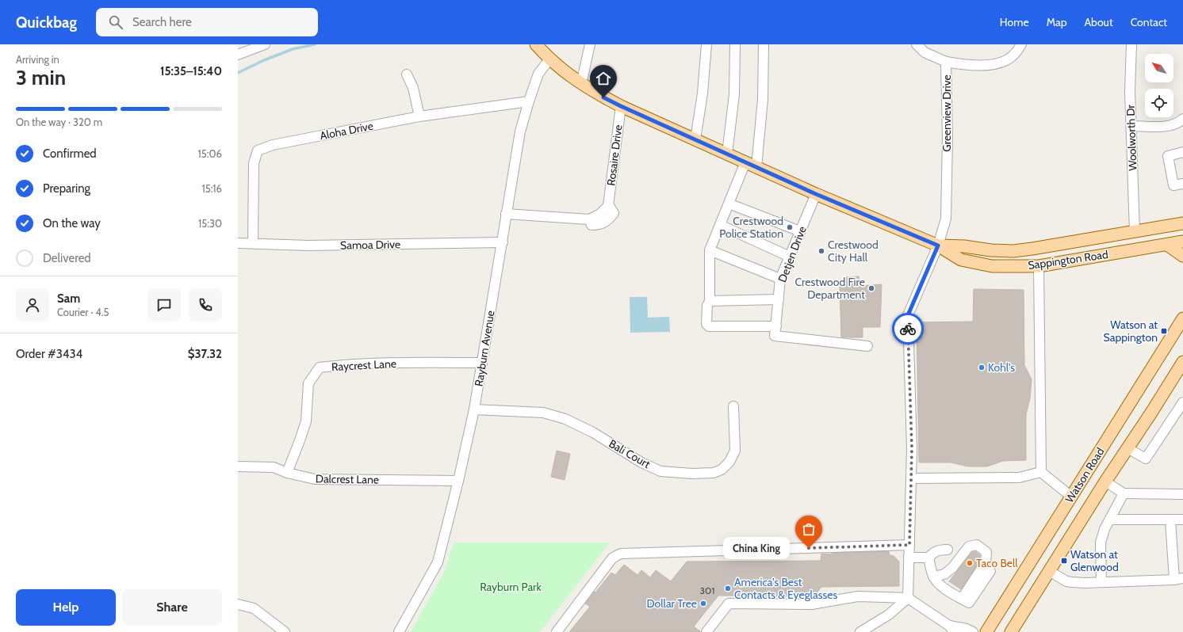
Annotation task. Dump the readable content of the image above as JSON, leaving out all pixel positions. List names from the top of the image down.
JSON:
{
  "streets": {
    "main road": ["Sappington Road", "Watson Road"],
    "street": [
      "Greenview Drive",
      "Aloha Drive",
      "Woolworth Dr",
      "Rosaire Drive",
      "Samoa Drive",
      "Detjen Drive",
      "Rayburn Avenue",
      "Raycrest Lane",
      "Bali Court",
      "Dalcrest Lane"
    ]
  },
  "crossings": [
    ["Greenview Drive", "Sappington Road"],
    ["Aloha Drive", "Samoa Drive"],
    ["Aloha Drive", "Rayburn Avenue"],
    ["Woolworth Dr", "Sappington Road"],
    ["Rosaire Drive", "Sappington Road"],
    ["Rosaire Drive", "Rayburn Avenue"],
    ["Samoa Drive", "Rayburn Avenue"],
    ["Detjen Drive", "Sappington Road"],
    ["Sappington Road", "Rayburn Avenue"],
    ["Rayburn Avenue", "Raycrest Lane"],
    ["Rayburn Avenue", "Bali Court"],
    ["Rayburn Avenue", "Dalcrest Lane"],
    ["Raycrest Lane", "Dalcrest Lane"]
  ],
  "parks": ["Rayburn Park"],
  "places": {
    "other": [
      "Crestwood Police Station",
      "Crestwood City Hall",
      "Crestwood Fire Department",
      "Kohl's",
      "China King",
      "Taco Bell",
      "America's Best Contacts & Eyeglasses",
      "Dollar Tree"
    ],
    "transit": ["Watson at Sappington", "Watson at Glenwood"]
  },
  "house_numbers": ["301"],
  "north": "top left",
  "page": {
    "header": "Quickbag",
    "search": "Search here",
    "nav": [
      "Home",
      "Map",
      "About",
      "Contact"
    ],
    "heading": ["3 min", "Arriving in", "15:35–15:40"],
    "panel": [
      "Sam",
      "Courier · 4.5",
      "Order #3434",
      "$37.32"
    ],
    "bar": "On the way · 320 m",
    "list": [
      ["Confirmed", "15:06"],
      ["Preparing", "15:16"],
      ["On the way", "15:30"],
      "Delivered"
    ],
    "bubble": "China King",
    "buttons": ["Help", "Share"]
  }
}
